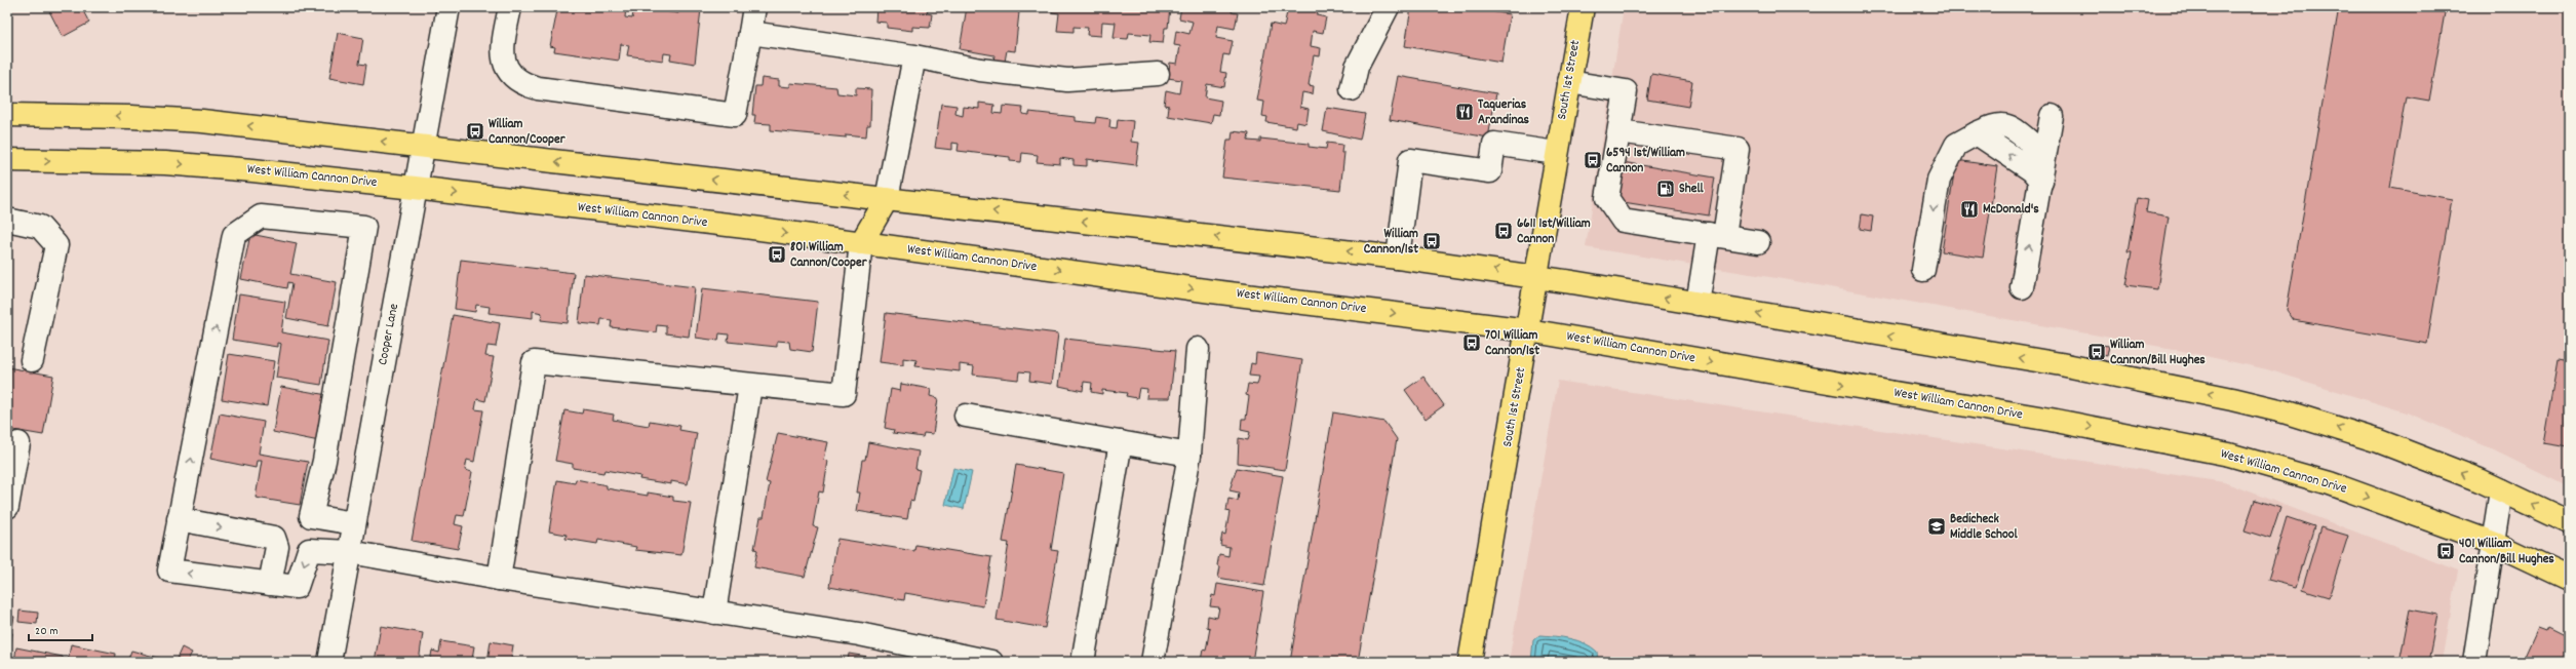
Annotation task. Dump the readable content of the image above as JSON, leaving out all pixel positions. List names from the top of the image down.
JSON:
{
  "streets": {
    "main road": ["South 1st Street", "West William Cannon Drive"],
    "street": ["Cooper Lane"]
  },
  "crossings": [
    ["South 1st Street", "West William Cannon Drive"],
    ["West William Cannon Drive", "Cooper Lane"]
  ],
  "places": {
    "restaurant": ["Taquerias Arandinas", "McDonald's"],
    "bus stop": [
      "William Cannon/Cooper",
      "6594 1st/William Cannon",
      "6611 1st/William Cannon",
      "William Cannon/1st",
      "801 William Cannon/Cooper",
      "701 William Cannon/1st",
      "William Cannon/Bill Hughes",
      "401 William Cannon/Bill Hughes"
    ],
    "fuel station": ["Shell"],
    "school or university": ["Bedicheck Middle School"]
  },
  "scale_bar": "20 m"
}
